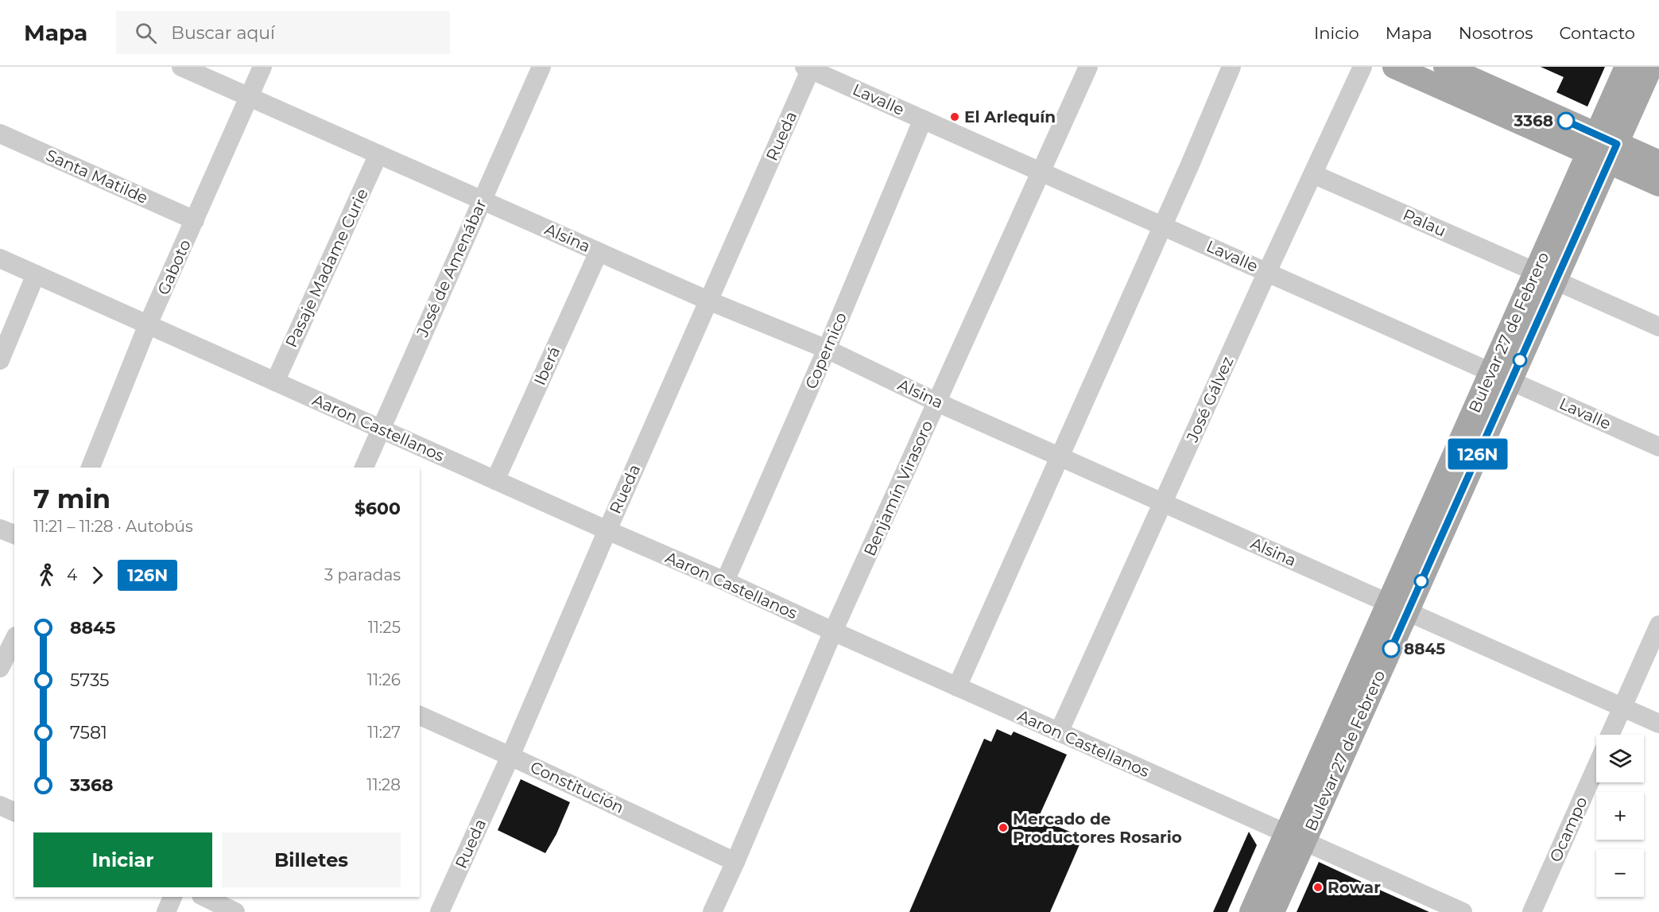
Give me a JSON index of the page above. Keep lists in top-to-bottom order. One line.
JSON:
{"streets":{"main road":["Bulevar 27 de Febrero"],"street":["Lavalle","Rueda","Santa Matilde","Palau","Alsina","Gaboto","Pasaje Madame Curie","José de Amenábar","Copernico","Iberá","José Gálvez","Aaron Castellanos","Benjamín Virasoro","Constitución","Ocampo"]},"crossings":[["Lavalle","Rueda"],["Lavalle","Bulevar 27 de Febrero"],["Lavalle","Copernico"],["Lavalle","José Gálvez"],["Lavalle","Benjamín Virasoro"],["Rueda","Alsina"],["Rueda","Aaron Castellanos"],["Rueda","Constitución"],["Santa Matilde","Gaboto"],["Palau","Bulevar 27 de Febrero"],["Palau","José Gálvez"],["Alsina","Gaboto"],["Alsina","Pasaje Madame Curie"],["Alsina","José de Amenábar"],["Alsina","Bulevar 27 de Febrero"],["Alsina","Copernico"],["Alsina","Iberá"],["Alsina","José Gálvez"],["Alsina","Benjamín Virasoro"],["Gaboto","Aaron Castellanos"],["Pasaje Madame Curie","Aaron Castellanos"],["José de Amenábar","Aaron Castellanos"],["Bulevar 27 de Febrero","Aaron Castellanos"],["Copernico","Aaron Castellanos"],["Iberá","Aaron Castellanos"],["José Gálvez","Aaron Castellanos"],["Aaron Castellanos","Benjamín Virasoro"],["Benjamín Virasoro","Constitución"]],"places":["El Arlequín","3368","8845","Mercado de Productores Rosario","Rowar"],"lines":["bus line 126N"],"page":{"header":"Mapa","search":"Buscar aquí","nav":["Inicio","Mapa","Nosotros","Contacto"],"on_map":"126N","heading":["7 min","11:21 – 11:28 · Autobús","$600"],"legs":["4","126N","3 paradas"],"list":[{"name":"8845","value":"11:25"},{"name":"5735","value":"11:26"},{"name":"7581","value":"11:27"},{"name":"3368","value":"11:28"}],"map_buttons":["+","−"],"buttons":["Iniciar","Billetes"]}}
